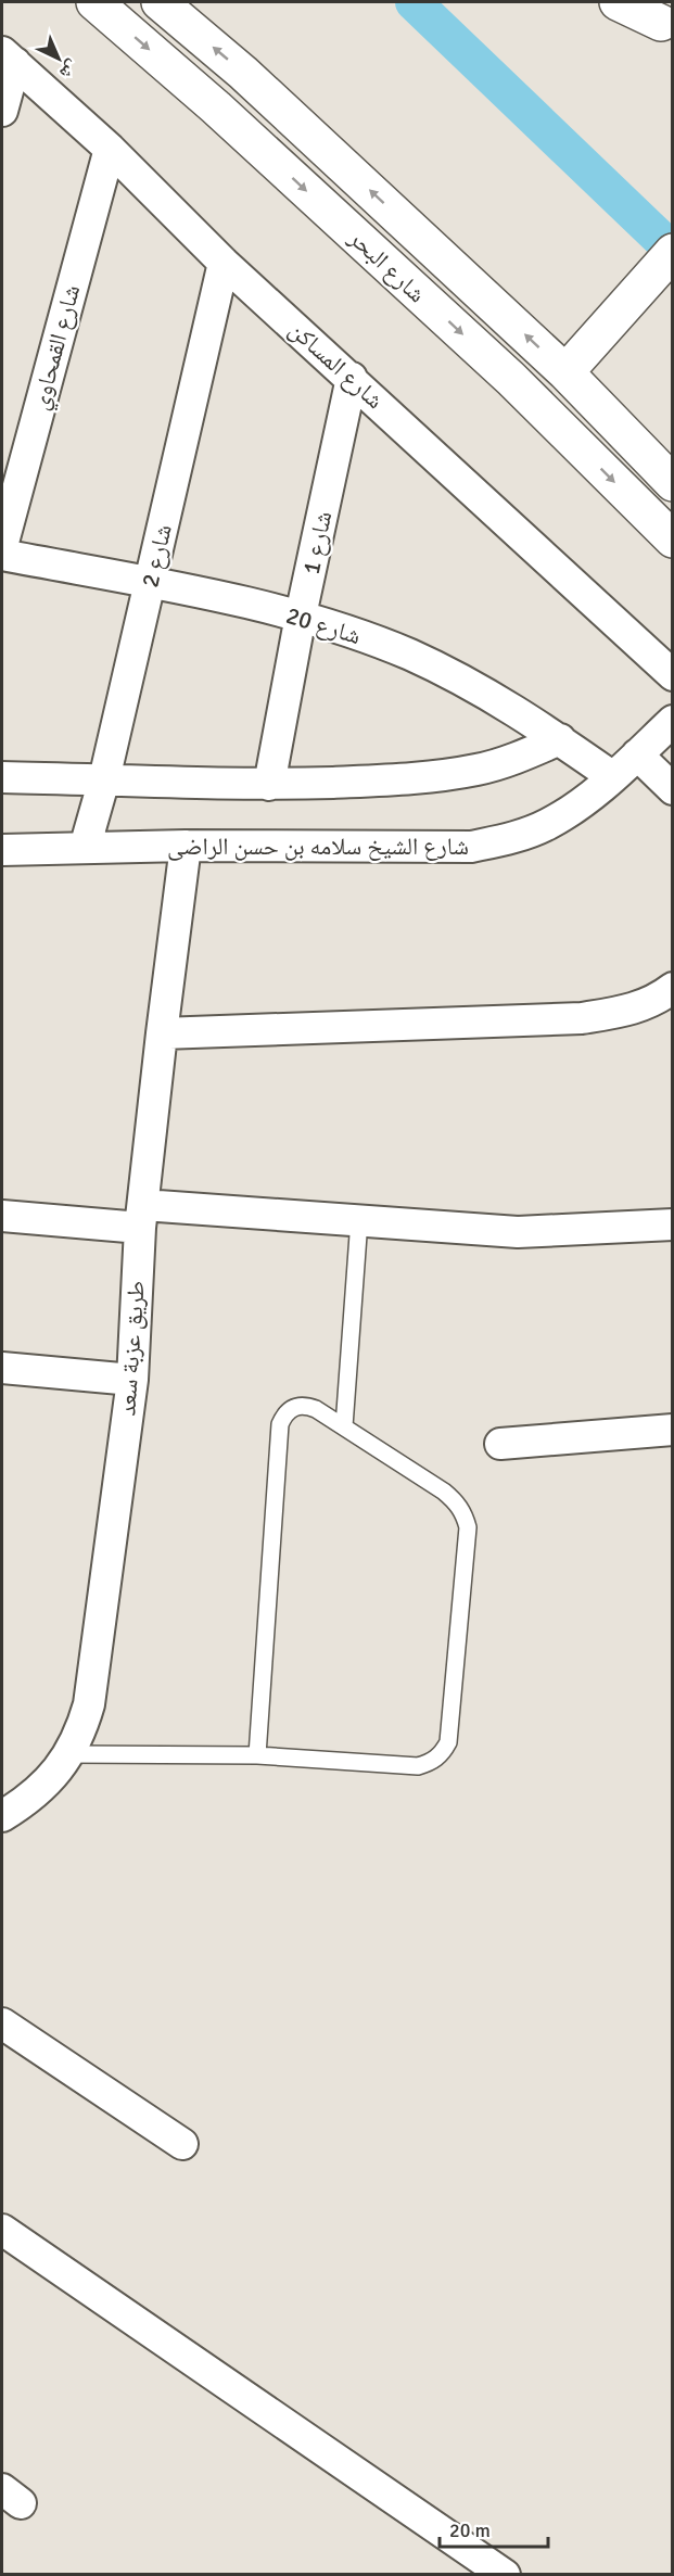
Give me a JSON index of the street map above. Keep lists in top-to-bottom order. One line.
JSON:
{"streets":{"street":["شارع البحر","شارع القمحاوي","شارع المساكن","شارع 1","شارع 2","شارع 20","شارع الشيخ سلامه بن حسن الراضى","طريق عزبة سعد"]},"crossings":[["شارع القمحاوي","شارع المساكن"],["شارع المساكن","شارع 1"],["شارع المساكن","شارع 2"],["شارع 1","شارع 20"],["شارع 2","شارع 20"],["شارع 2","شارع الشيخ سلامه بن حسن الراضى"],["شارع 20","شارع الشيخ سلامه بن حسن الراضى"],["شارع الشيخ سلامه بن حسن الراضى","طريق عزبة سعد"]],"scale_bar":"20 m","north":"bottom right"}
